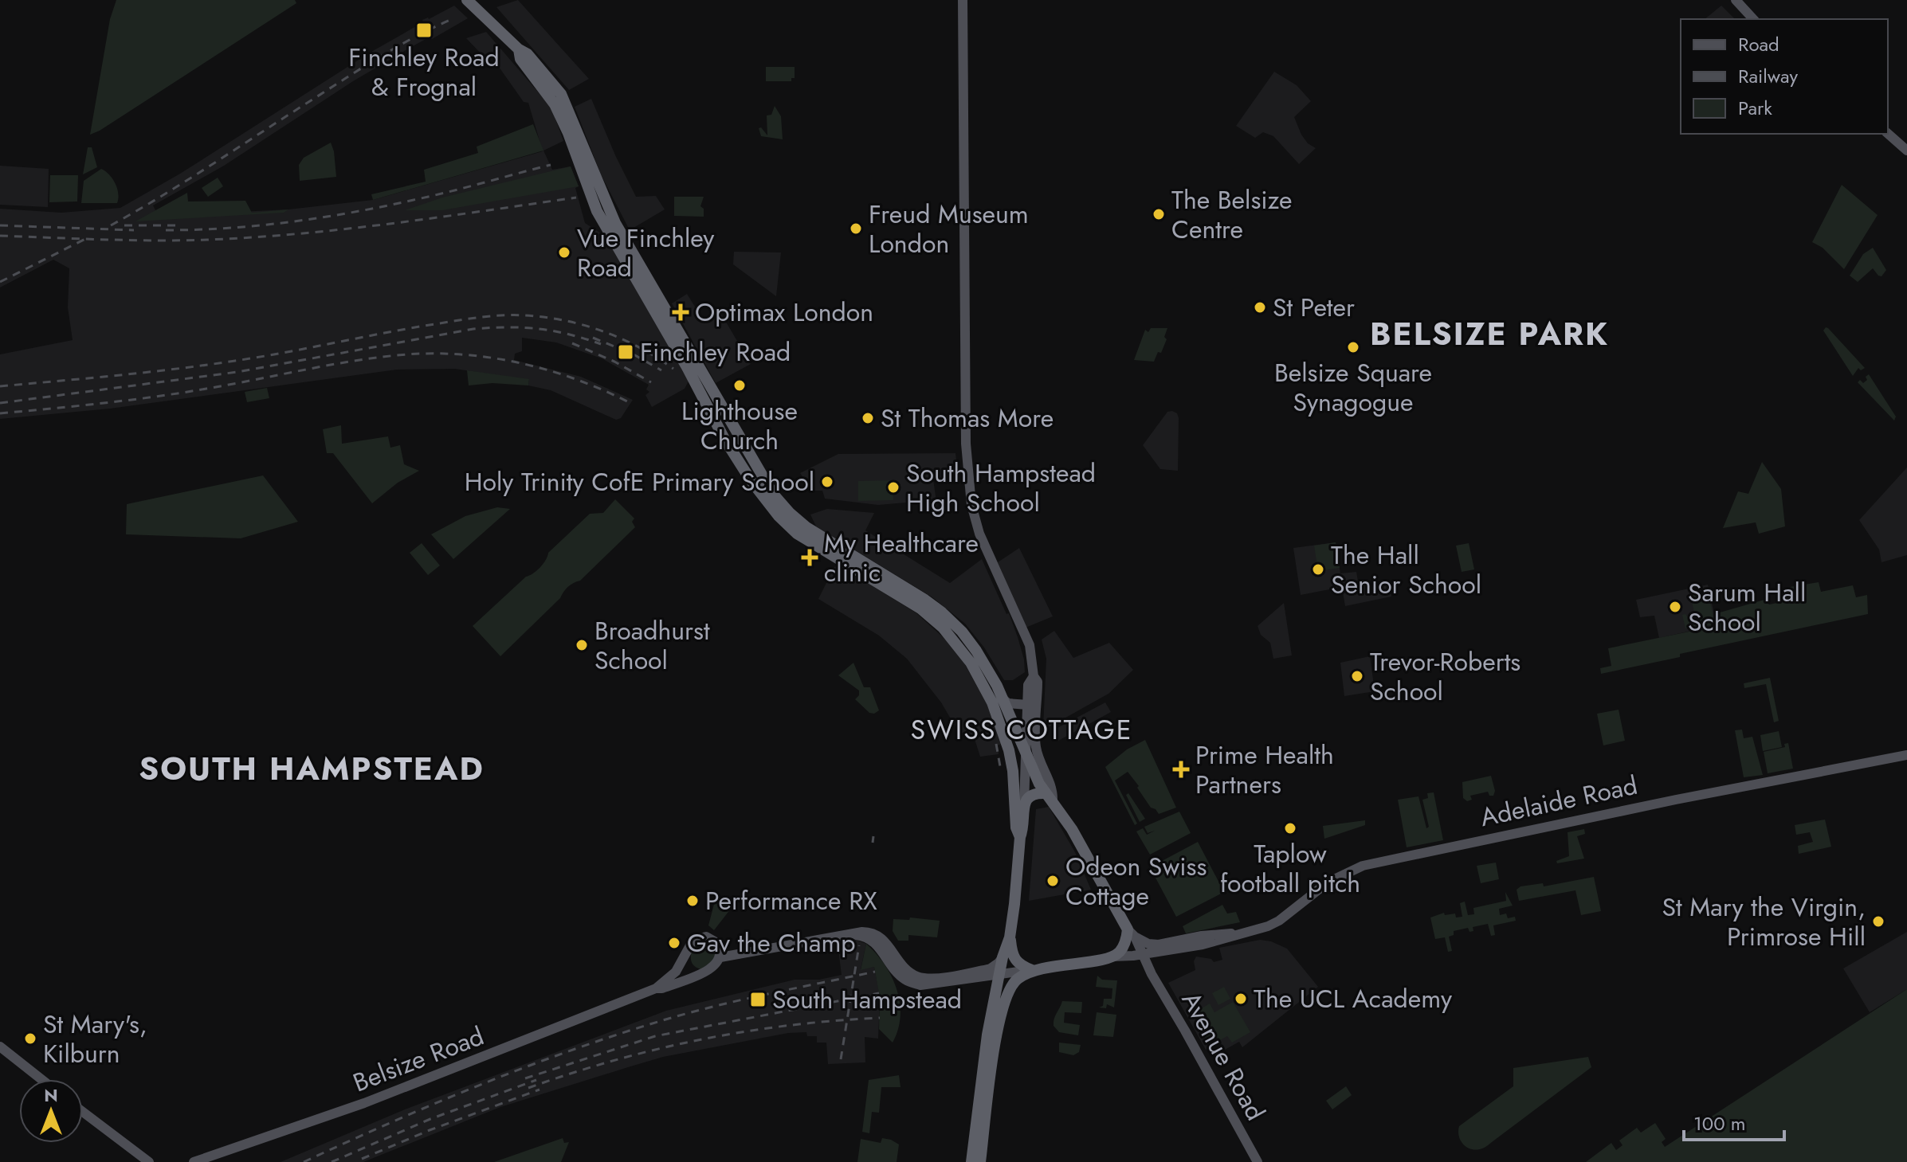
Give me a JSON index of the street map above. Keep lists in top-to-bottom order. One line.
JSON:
{"streets":{"highway":["Adelaide Road","Avenue Road"],"main road":["Belsize Road"]},"crossings":[["Adelaide Road","Avenue Road"]],"districts":["BELSIZE PARK","SWISS COTTAGE","SOUTH HAMPSTEAD"],"places":{"transit":["Finchley Road & Frognal","Finchley Road","South Hampstead"],"other":["The Belsize Centre","Freud Museum London","Vue Finchley Road","St Peter","Belsize Square Synagogue","Lighthouse Church","St Thomas More","Holy Trinity CofE Primary School","South Hampstead High School","The Hall Senior School","Sarum Hall School","Broadhurst School","Trevor-Roberts School","Taplow football pitch","Odeon Swiss Cottage","Performance RX","St Mary the Virgin, Primrose Hill","Gav the Champ","The UCL Academy","St Mary's, Kilburn"],"health":["Optimax London","My Healthcare clinic","Prime Health Partners"]},"legend":["Road","Railway","Park"],"scale_bar":"100 m","north":"top"}
